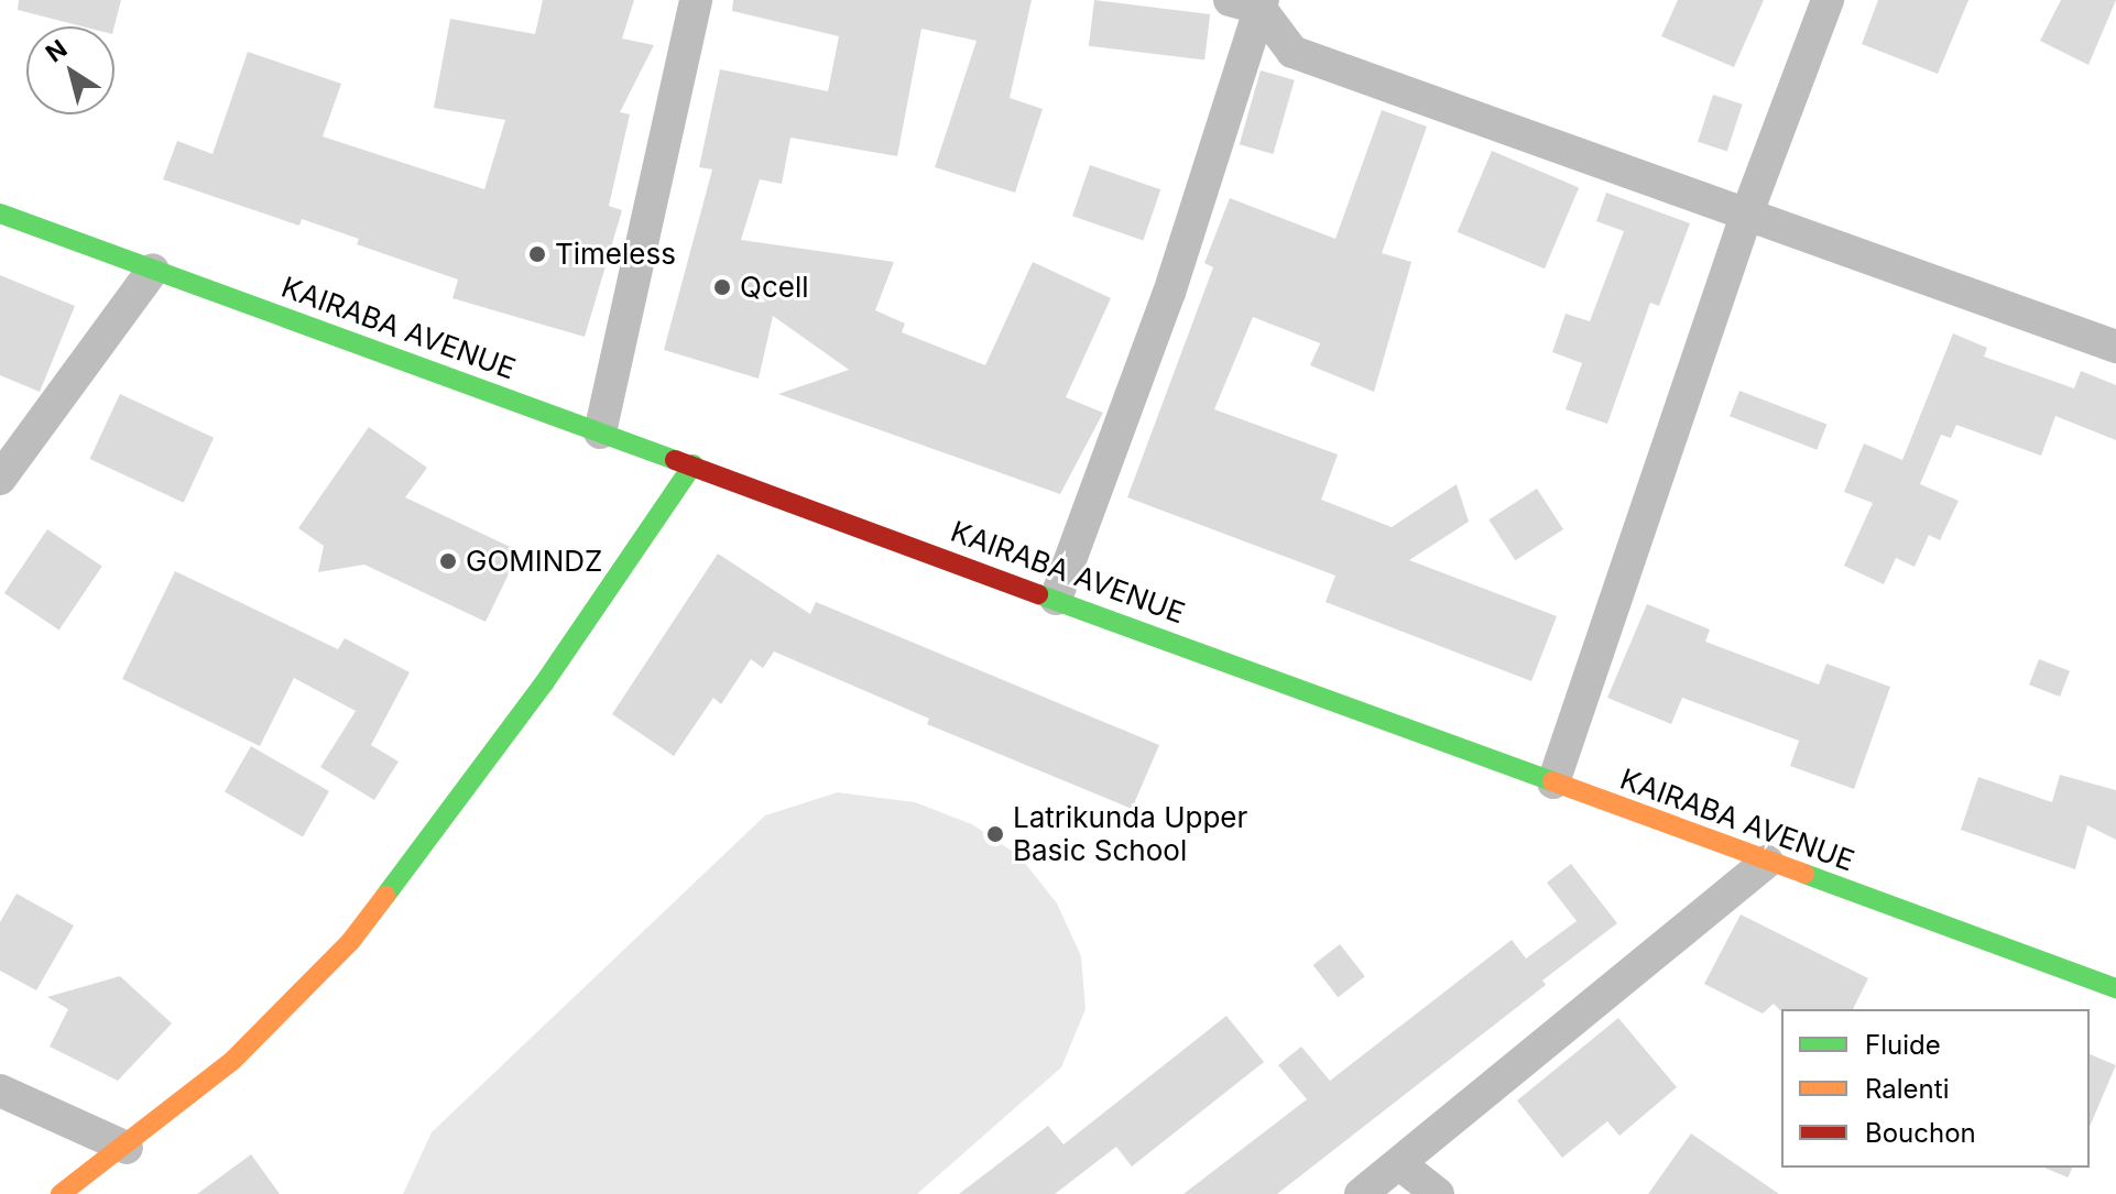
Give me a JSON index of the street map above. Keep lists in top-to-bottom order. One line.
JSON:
{"streets":{"street":["KAIRABA AVENUE"]},"places":["Timeless","Qcell","GOMINDZ","Latrikunda Upper Basic School"],"legend":["Fluide","Ralenti","Bouchon"],"north":"top left"}
